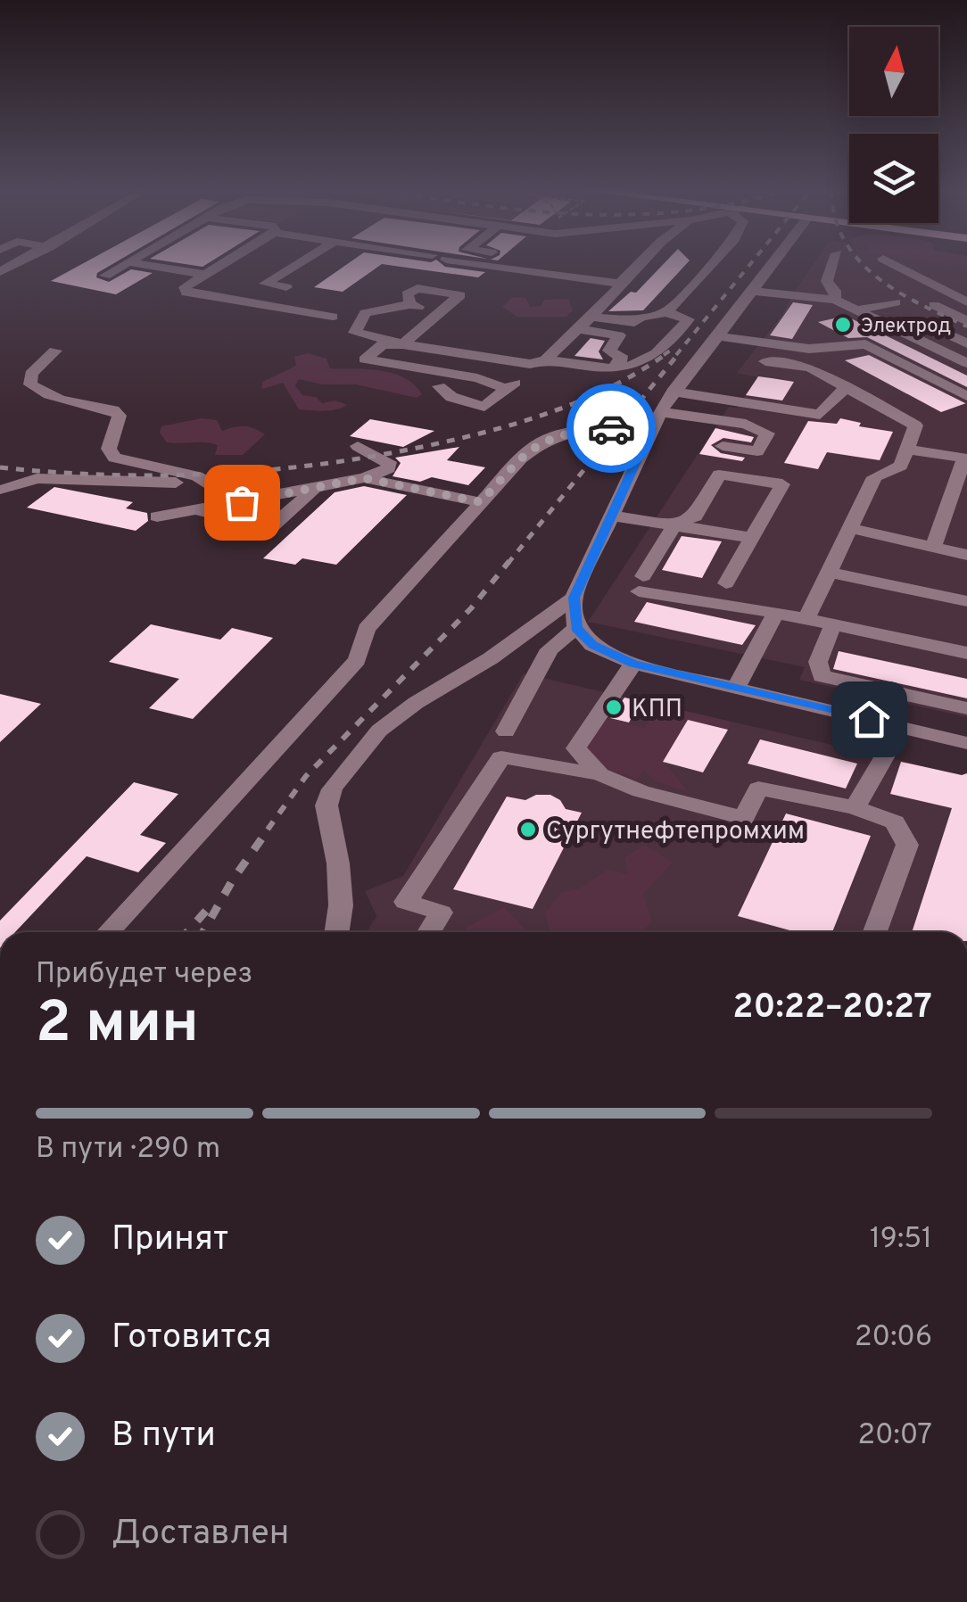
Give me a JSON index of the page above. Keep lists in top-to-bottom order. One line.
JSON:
{"places":["Электрод","КПП","Сургутнефтепромхим"],"north":"top","page":{"heading":["2 мин","Прибудет через","20:22–20:27"],"bar":"В пути · 290 m","list":[["Принят","19:51"],["Готовится","20:06"],["В пути","20:07"],"Доставлен"]}}
